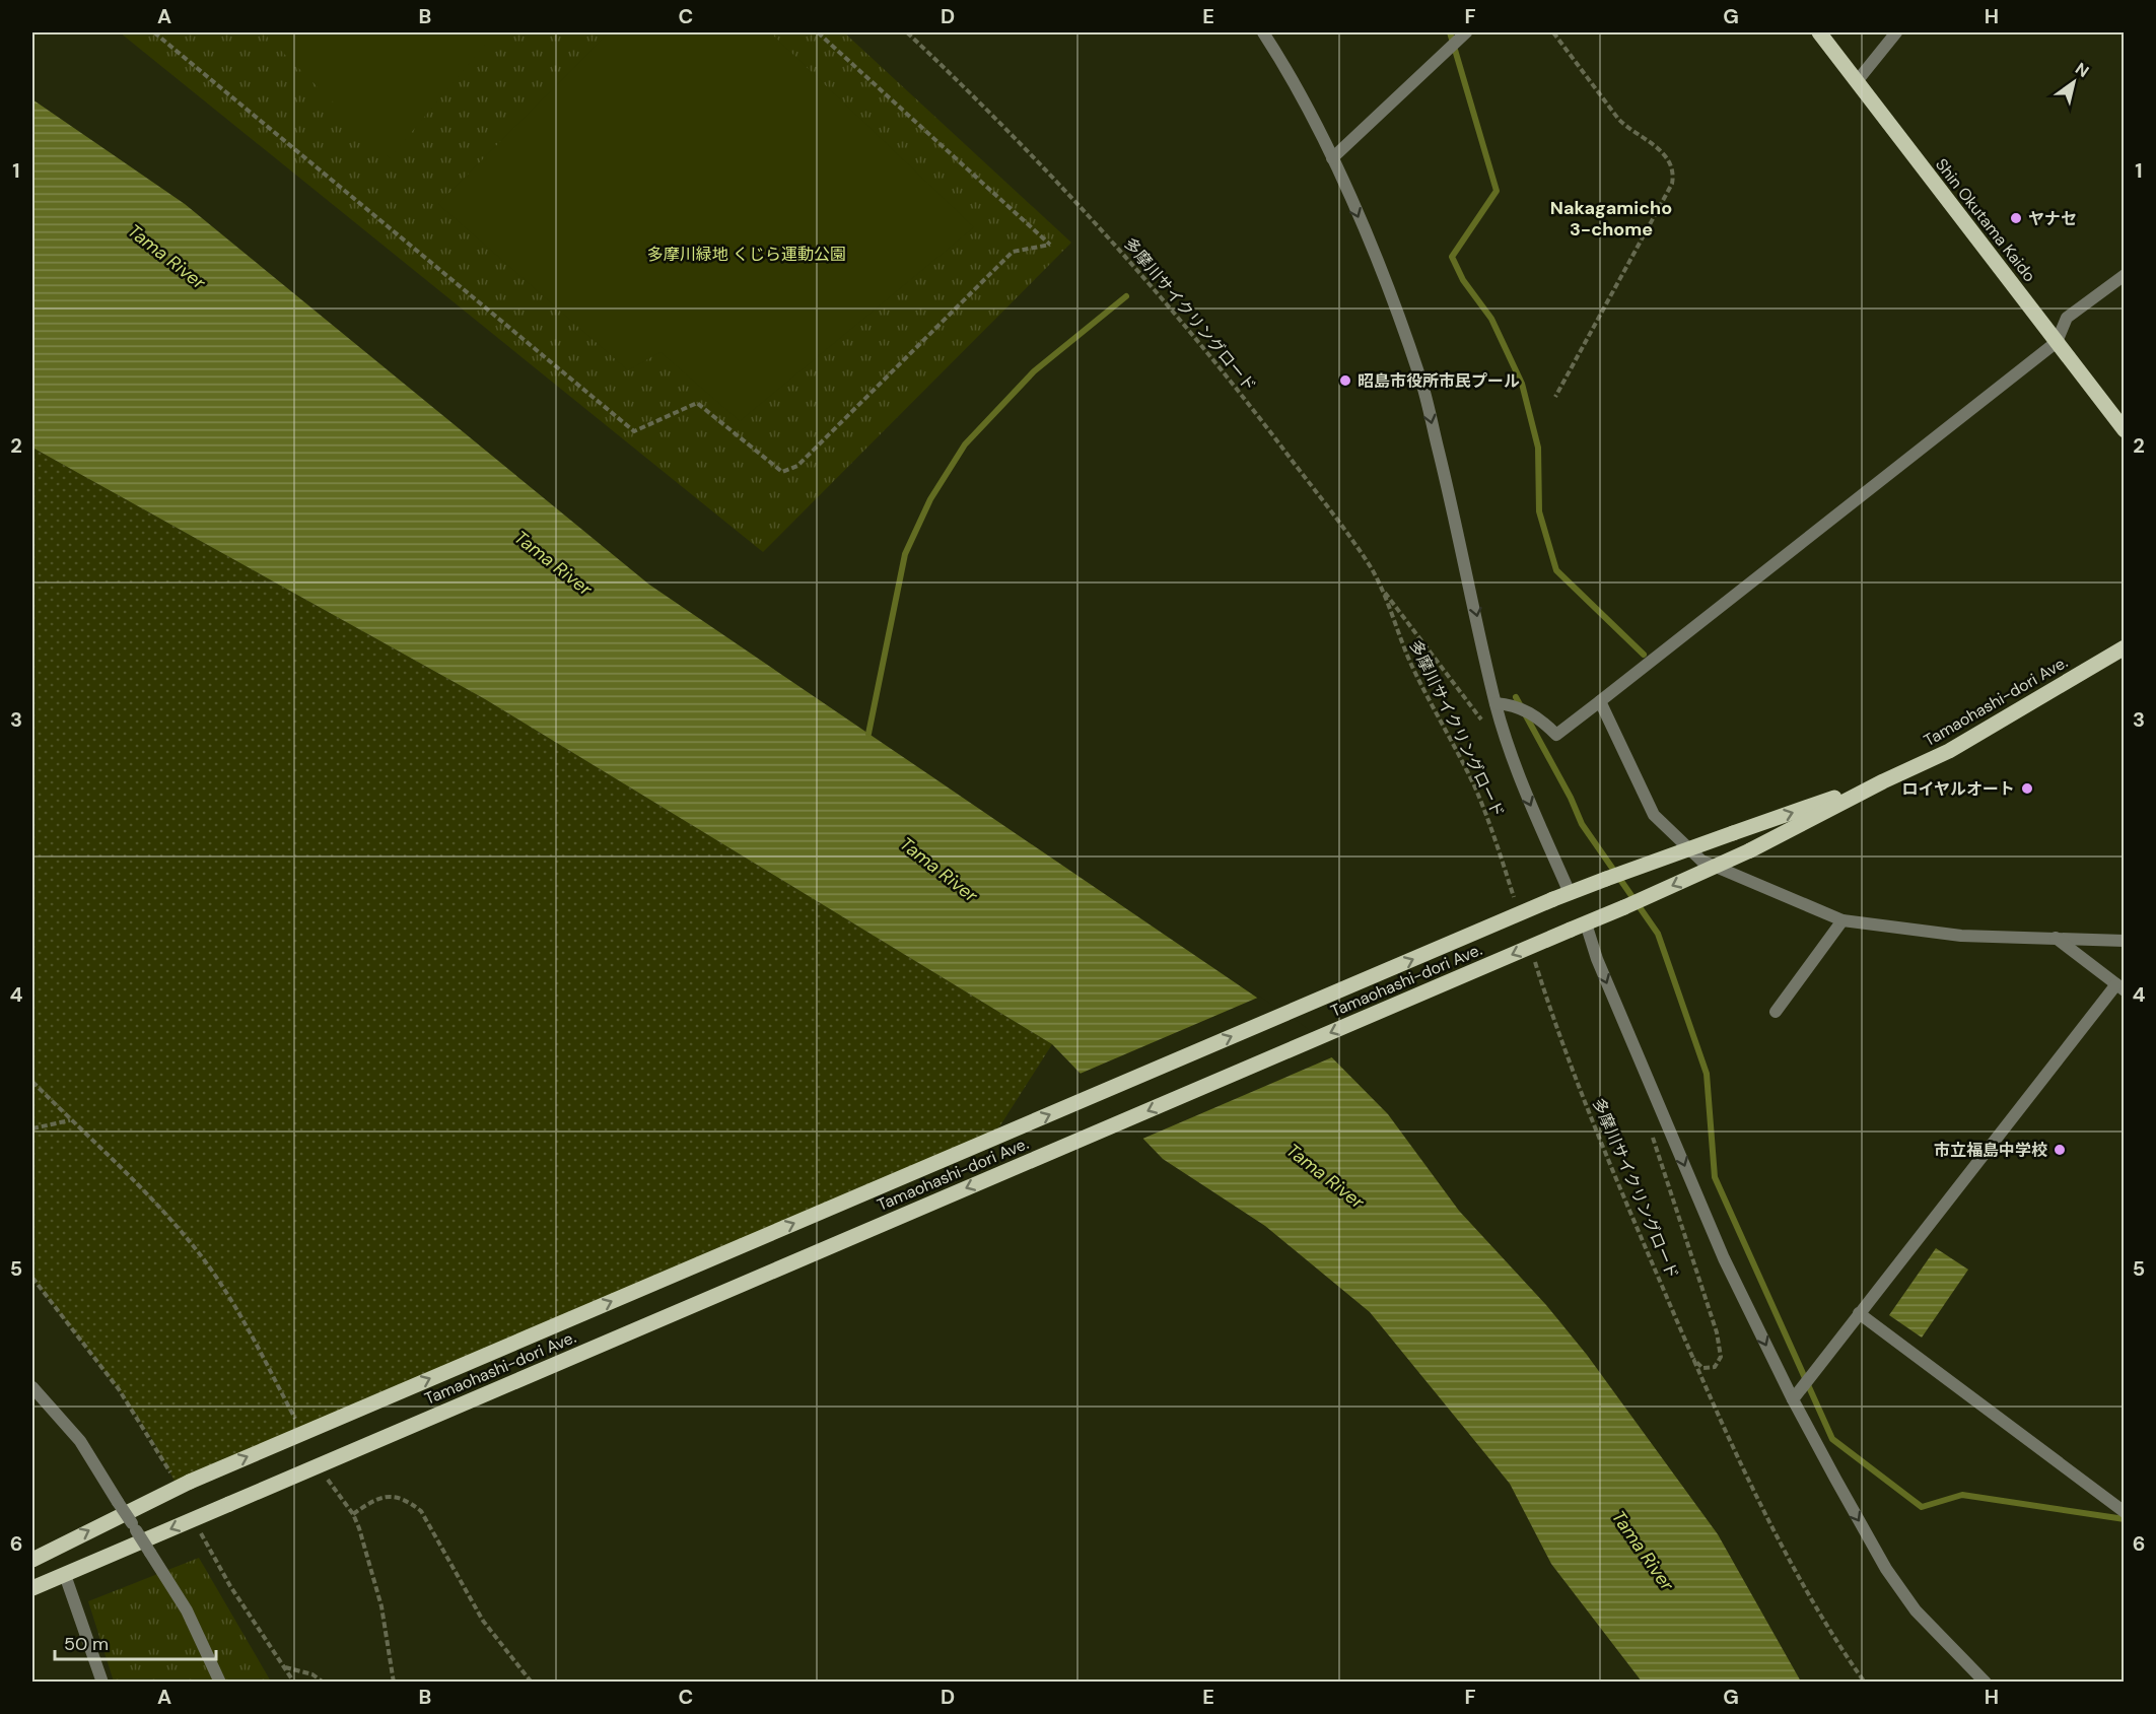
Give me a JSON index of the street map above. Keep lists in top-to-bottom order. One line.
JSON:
{"streets":{"main road":["Shin Okutama Kaido","Tamaohashi-dori Ave."],"path":["多摩川サイクリングロード"]},"districts":["Nakagamicho 3-chome"],"water":["Tama River"],"parks":["多摩川緑地 くじら運動公園"],"places":["ヤナセ","昭島市役所市民プール","ロイヤルオート","市立福島中学校"],"scale_bar":"50 m","north":"top right","grid":{"columns":["A","B","C","D","E","F","G","H"],"rows":["1","2","3","4","5","6"]}}
